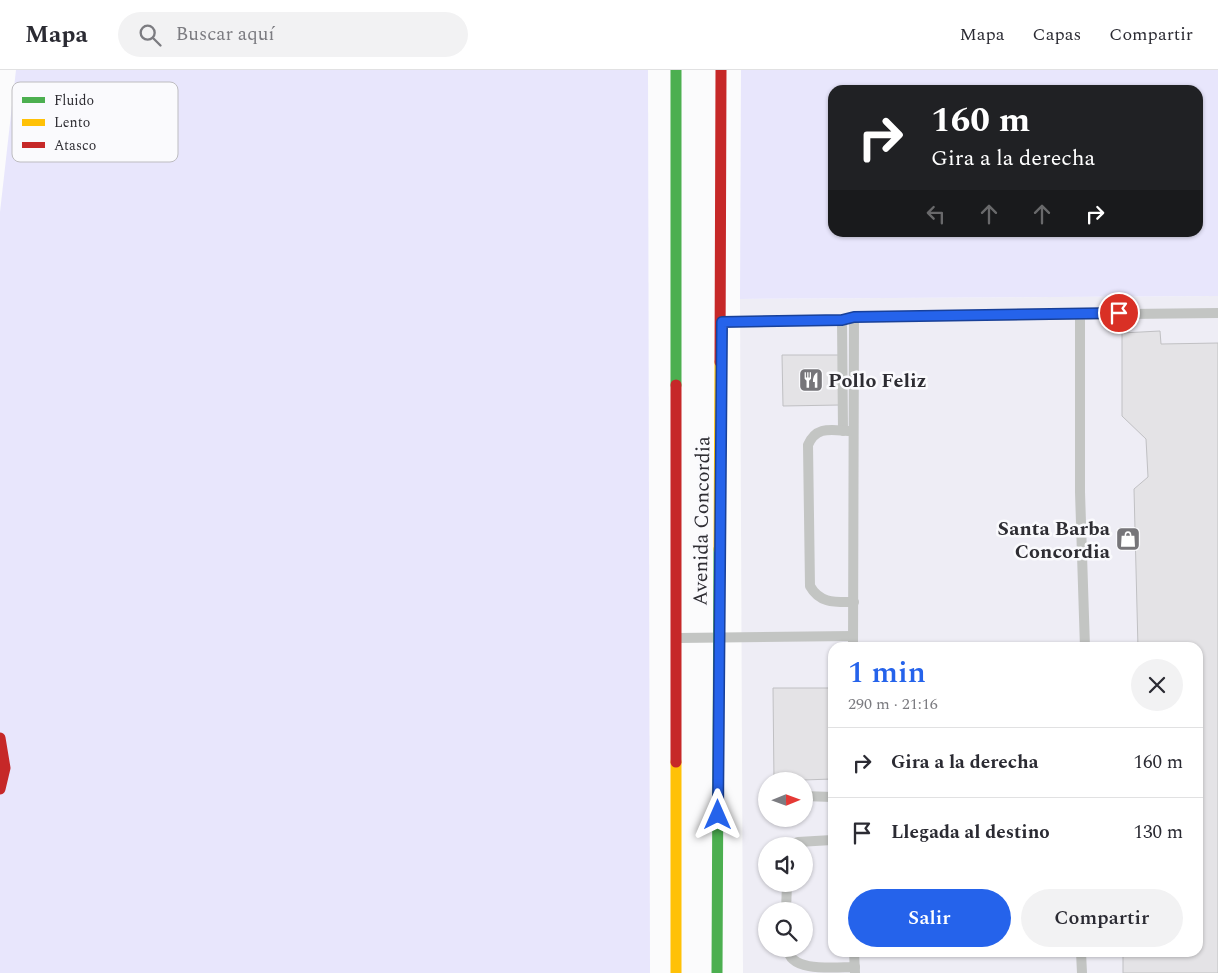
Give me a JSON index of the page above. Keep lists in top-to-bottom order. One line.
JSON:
{"streets":{"main road":["Avenida Concordia"]},"places":{"restaurant":["Pollo Feliz"],"shop":["Santa Barba Concordia"]},"legend":["Fluido","Lento","Atasco"],"north":"right","page":{"header":"Mapa","search":"Buscar aquí","nav":["Mapa","Capas","Compartir"],"turn":["160 m","Gira a la derecha"],"heading":["1 min","290 m · 21:16"],"list":[{"name":"Gira a la derecha","value":"160 m"},{"name":"Llegada al destino","value":"130 m"}],"buttons":["Salir","Compartir"]}}
